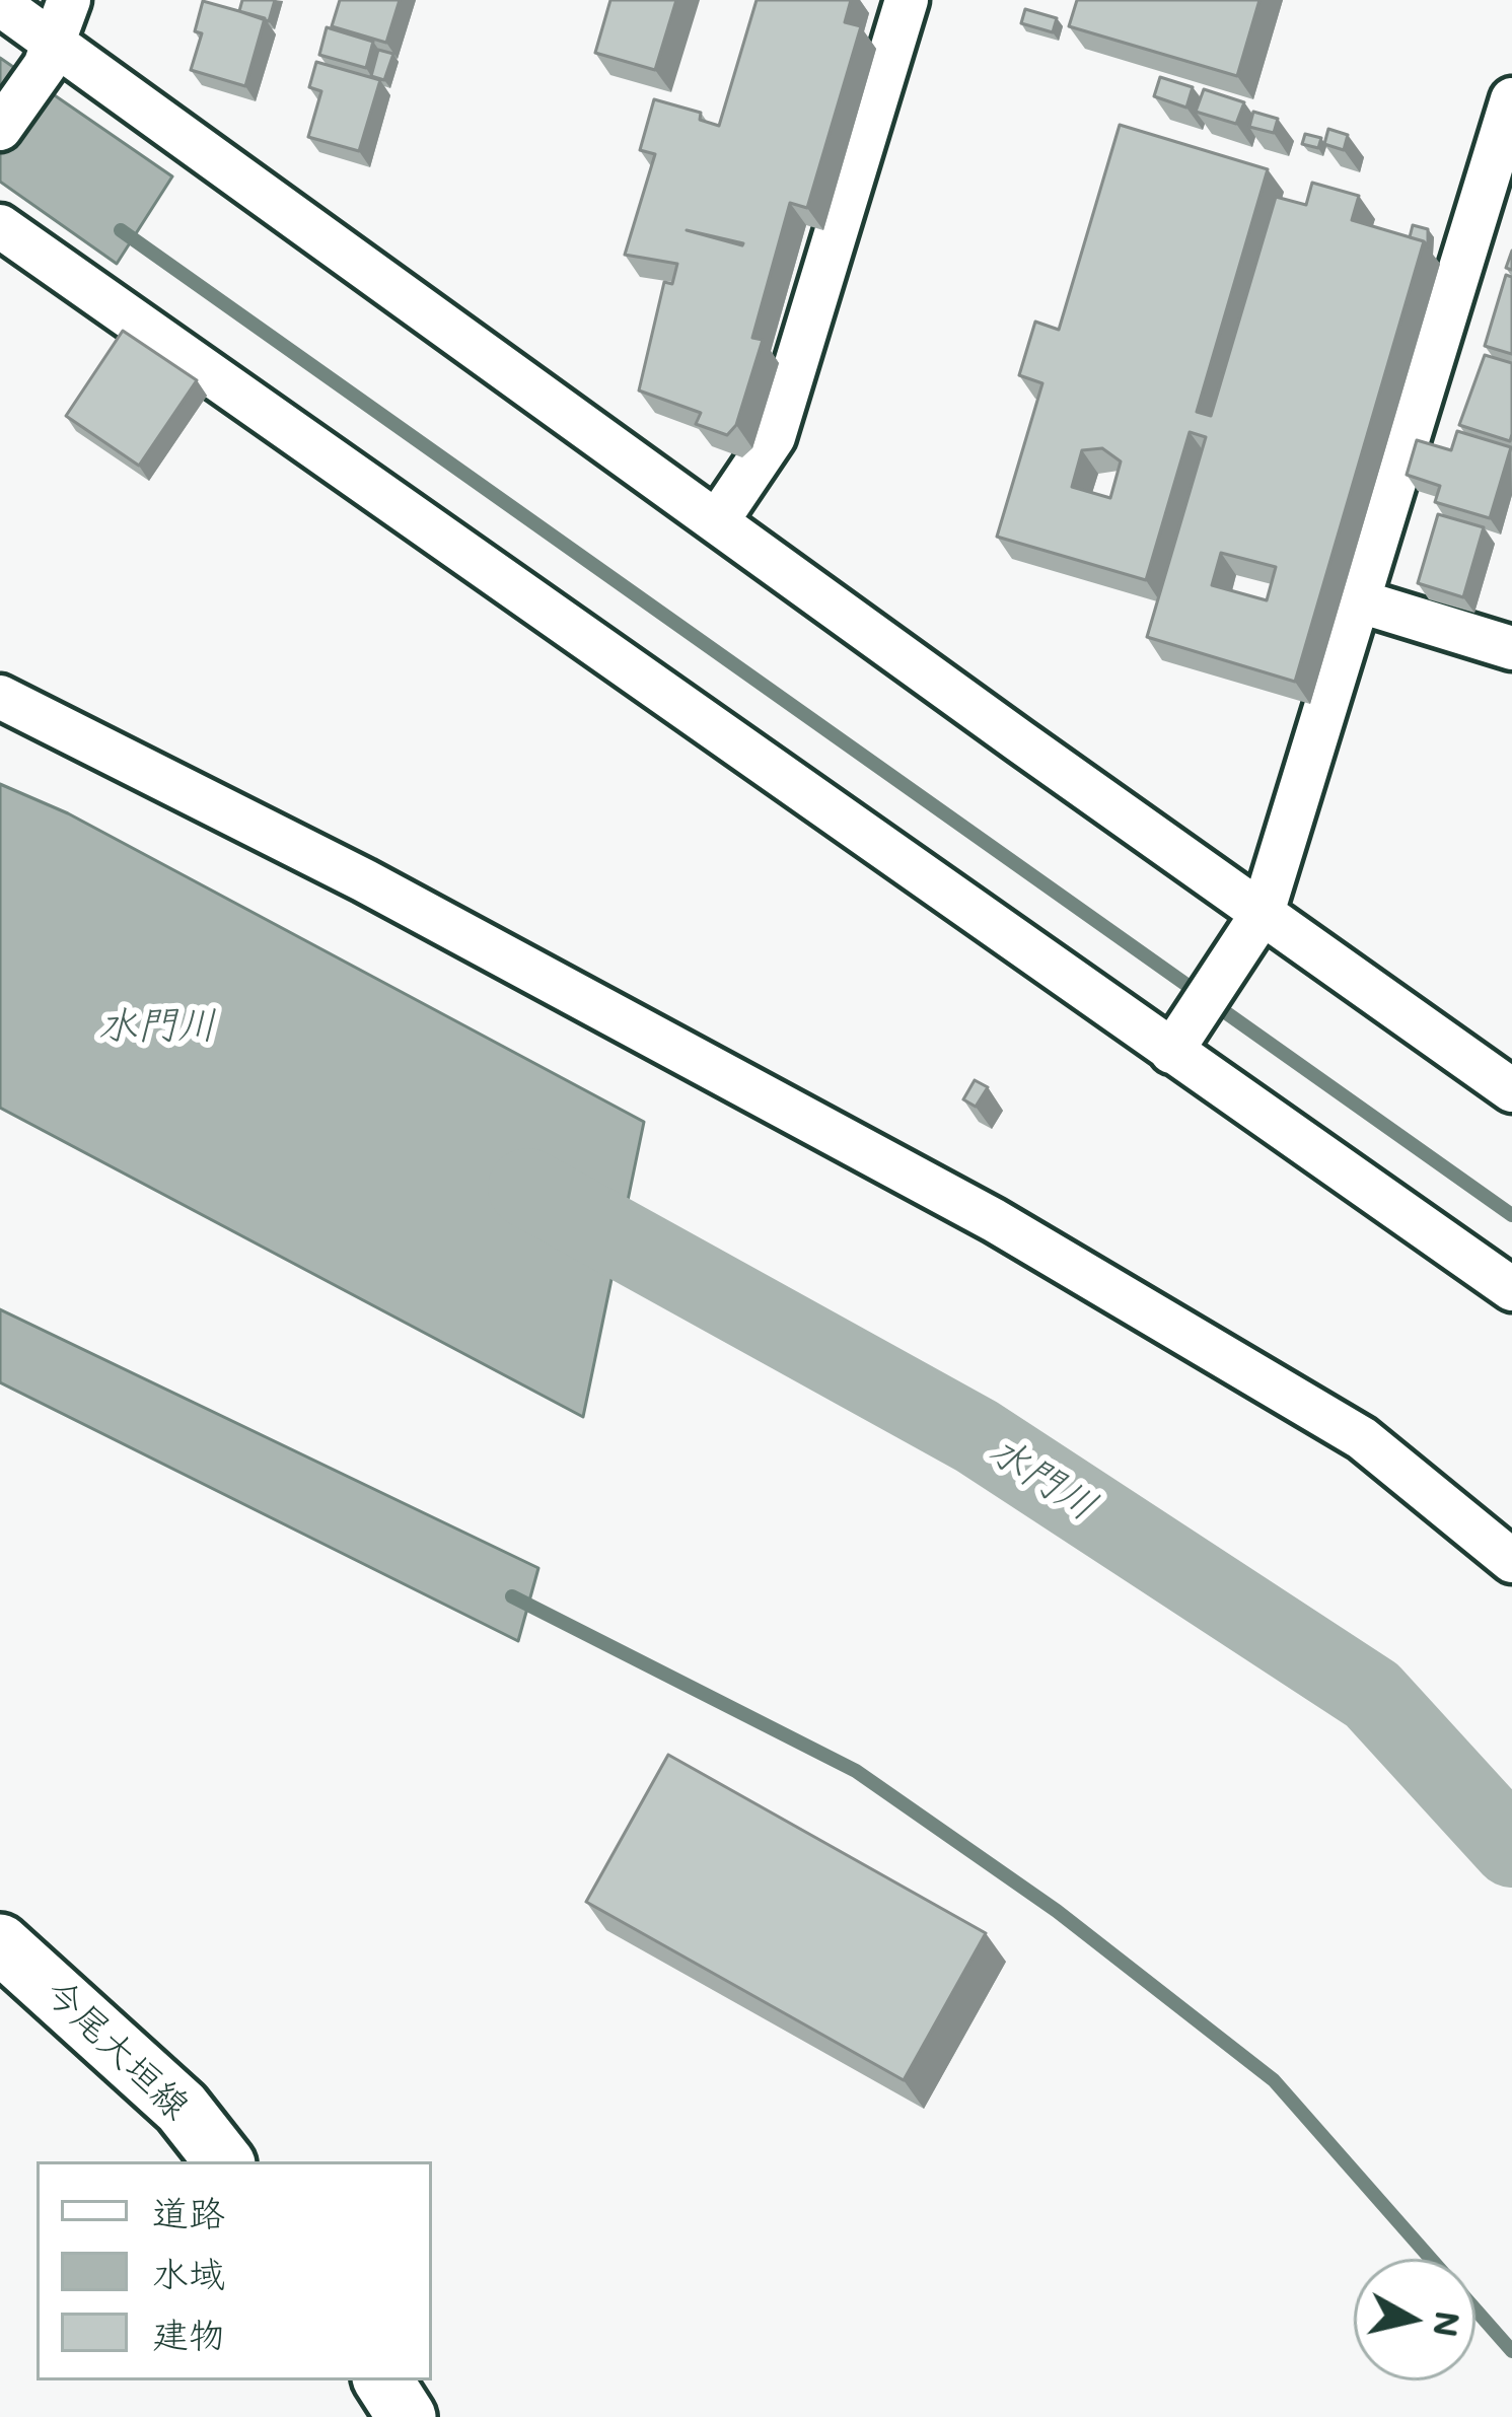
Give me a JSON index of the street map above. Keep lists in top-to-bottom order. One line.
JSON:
{"streets":{"main road":["今尾大垣線"]},"water":["水門川"],"legend":["道路","水域","建物"],"north":"right"}
